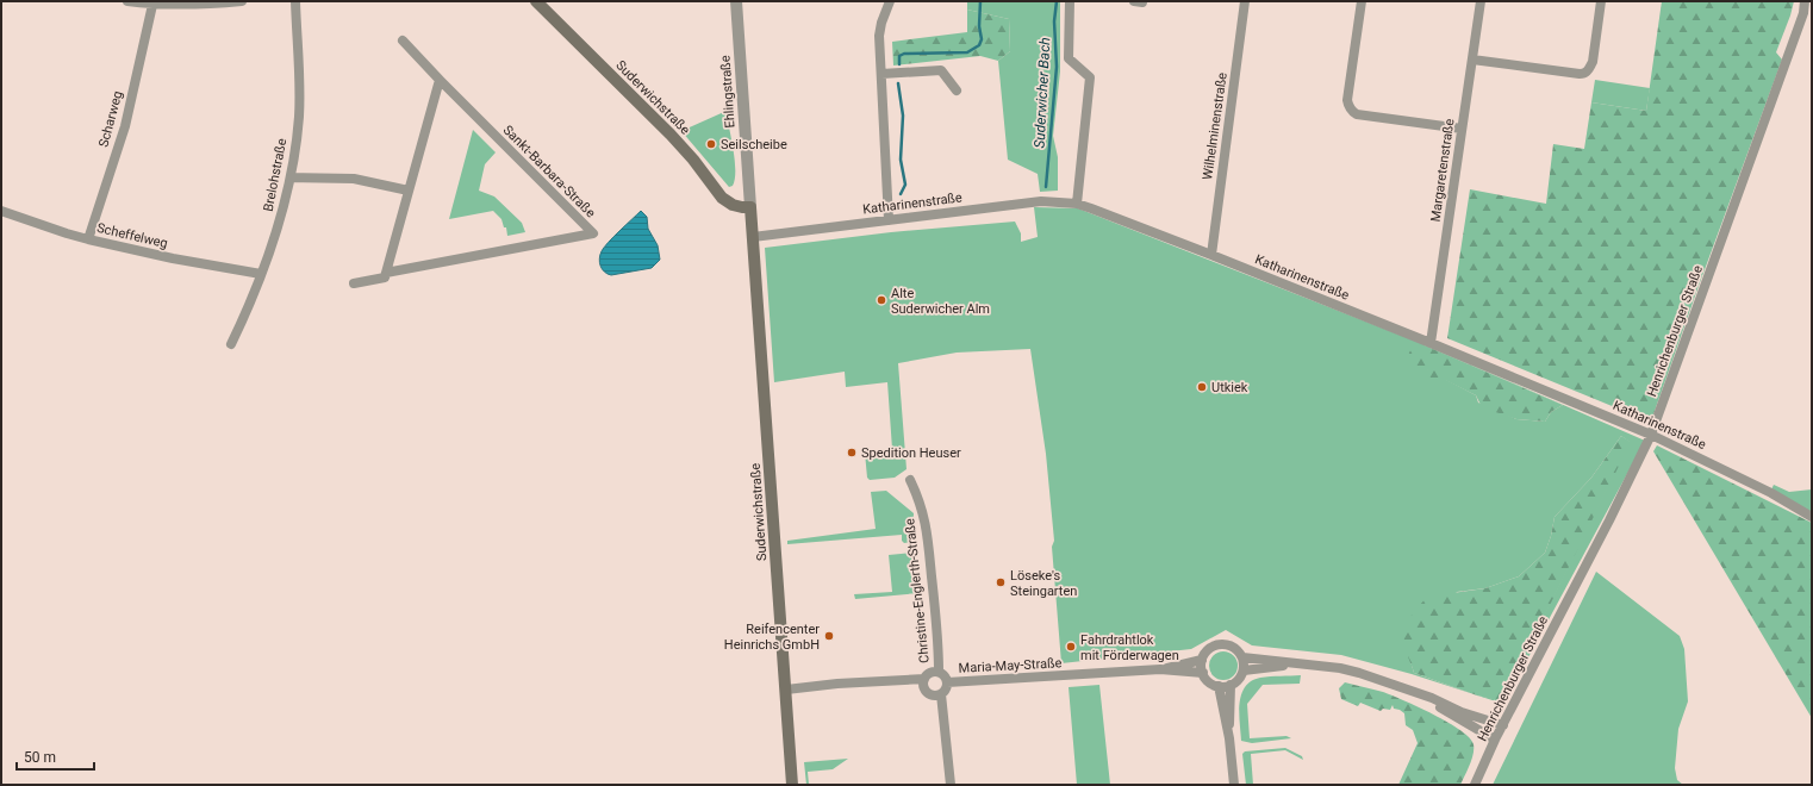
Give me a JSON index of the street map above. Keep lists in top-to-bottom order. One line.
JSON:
{"streets":{"main road":["Ehlingstraße","Suderwichstraße"],"street":["Scharweg","Wilhelminenstraße","Margaretenstraße","Sankt-Barbara-Straße","Brelohstraße","Katharinenstraße","Scheffelweg","Henrichenburger Straße","Christine-Englerth-Straße","Maria-May-Straße"]},"crossings":[["Ehlingstraße","Suderwichstraße"],["Ehlingstraße","Katharinenstraße"],["Suderwichstraße","Katharinenstraße"],["Suderwichstraße","Christine-Englerth-Straße"],["Scharweg","Scheffelweg"],["Wilhelminenstraße","Katharinenstraße"],["Margaretenstraße","Katharinenstraße"],["Brelohstraße","Scheffelweg"],["Katharinenstraße","Henrichenburger Straße"],["Henrichenburger Straße","Maria-May-Straße"],["Christine-Englerth-Straße","Maria-May-Straße"]],"water":["Suderwicher Bach"],"places":["Seilscheibe","Alte Suderwicher Alm","Utkiek","Spedition Heuser","Löseke's Steingarten","Reifencenter Heinrichs GmbH","Fahrdrahtlok mit Förderwagen"],"scale_bar":"50 m"}
